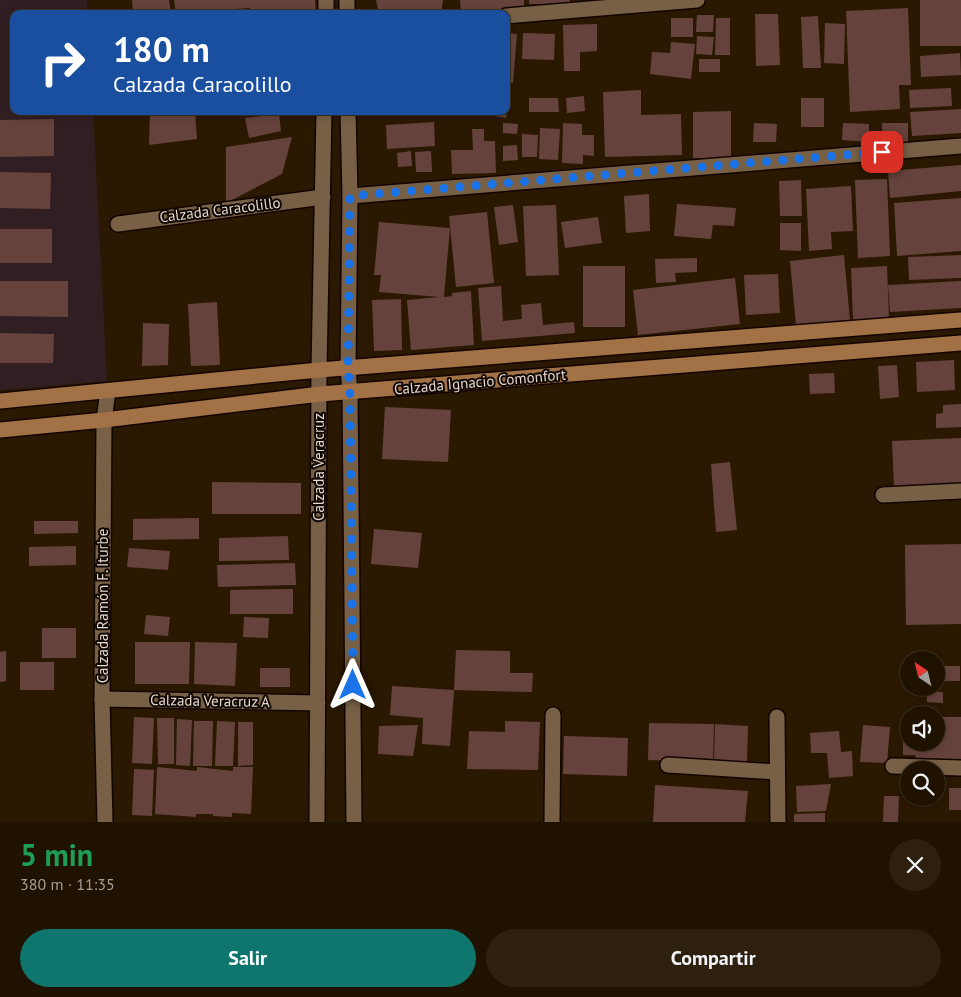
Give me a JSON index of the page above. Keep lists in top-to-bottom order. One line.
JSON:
{"streets":{"main road":["Calzada Ignacio Comonfort"],"street":["Calzada Caracolillo","Calzada Veracruz","Calzada Ramón F. Iturbe","Calzada Veracruz A"]},"crossings":[["Calzada Caracolillo","Calzada Veracruz"],["Calzada Ignacio Comonfort","Calzada Veracruz"],["Calzada Ignacio Comonfort","Calzada Ramón F. Iturbe"],["Calzada Veracruz","Calzada Veracruz A"],["Calzada Ramón F. Iturbe","Calzada Veracruz A"]],"north":"top left","page":{"turn":["180 m","Calzada Caracolillo"],"heading":["5 min","380 m · 11:35"],"buttons":["Salir","Compartir"]}}
